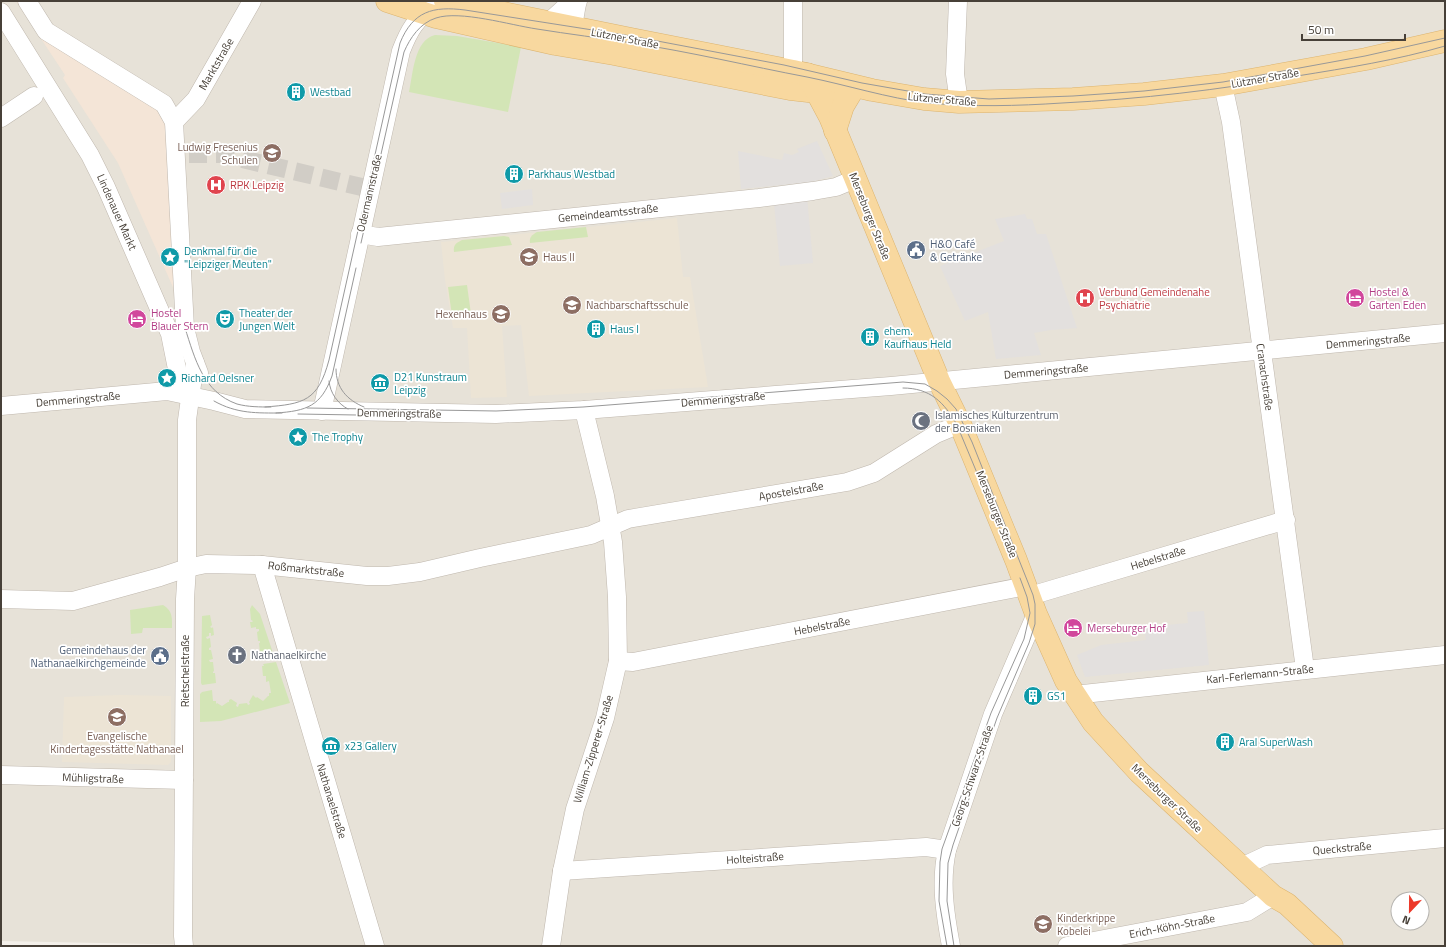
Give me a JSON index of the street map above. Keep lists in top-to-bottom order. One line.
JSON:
{"streets":{"main road":["Lützner Straße","Merseburger Straße"],"street":["Marktstraße","Odermannstraße","Lindenauer Markt","Gemeindeamtsstraße","Demmeringstraße","Cranachstraße","Apostelstraße","Hebelstraße","Roßmarktstraße","Rietschelstraße","Karl-Ferlemann-Straße","William-Zipperer-Straße","Georg-Schwarz-Straße","Mühligstraße","Nathanaelstraße","Queckstraße","Holteistraße","Erich-Köhn-Straße"]},"crossings":[["Lützner Straße","Odermannstraße"],["Lützner Straße","Merseburger Straße"],["Lützner Straße","Cranachstraße"],["Marktstraße","Lindenauer Markt"],["Odermannstraße","Gemeindeamtsstraße"],["Odermannstraße","Demmeringstraße"],["Lindenauer Markt","Demmeringstraße"],["Lindenauer Markt","Rietschelstraße"],["Gemeindeamtsstraße","Merseburger Straße"],["Merseburger Straße","Demmeringstraße"],["Merseburger Straße","Apostelstraße"],["Merseburger Straße","Hebelstraße"],["Merseburger Straße","Karl-Ferlemann-Straße"],["Merseburger Straße","Georg-Schwarz-Straße"],["Merseburger Straße","Queckstraße"],["Merseburger Straße","Erich-Köhn-Straße"],["Demmeringstraße","Cranachstraße"],["Demmeringstraße","Rietschelstraße"],["Demmeringstraße","William-Zipperer-Straße"],["Cranachstraße","Hebelstraße"],["Cranachstraße","Karl-Ferlemann-Straße"],["Apostelstraße","Roßmarktstraße"],["Apostelstraße","William-Zipperer-Straße"],["Hebelstraße","William-Zipperer-Straße"],["Hebelstraße","Georg-Schwarz-Straße"],["Roßmarktstraße","Rietschelstraße"],["Roßmarktstraße","William-Zipperer-Straße"],["Roßmarktstraße","Nathanaelstraße"],["Rietschelstraße","Mühligstraße"],["William-Zipperer-Straße","Holteistraße"],["Georg-Schwarz-Straße","Holteistraße"]],"places":{"building":["Westbad","Parkhaus Westbad","Haus I","ehem. Kaufhaus Held","GS1","Aral SuperWash"],"school or university":["Ludwig Fresenius Schulen","Haus II","Nachbarschaftsschule","Hexenhaus","Evangelische Kindertagesstätte Nathanael","Kinderkrippe Kobelei"],"hospital":["RPK Leipzig","Verbund Gemeindenahe Psychiatrie"],"public building":["H&O Café & Getränke","Gemeindehaus der Nathanaelkirchgemeinde"],"place":["Denkmal für die \"Leipziger Meuten\"","Richard Oelsner","The Trophy"],"hotel":["Hostel & Garten Eden","Hostel Blauer Stern","Merseburger Hof"],"theatre":["Theater der Jungen Welt"],"museum":["D21 Kunstraum Leipzig","x23 Gallery"],"mosque":["Islamisches Kulturzentrum der Bosniaken"],"church":["Nathanaelkirche"]},"scale_bar":"50 m","north":"bottom"}
